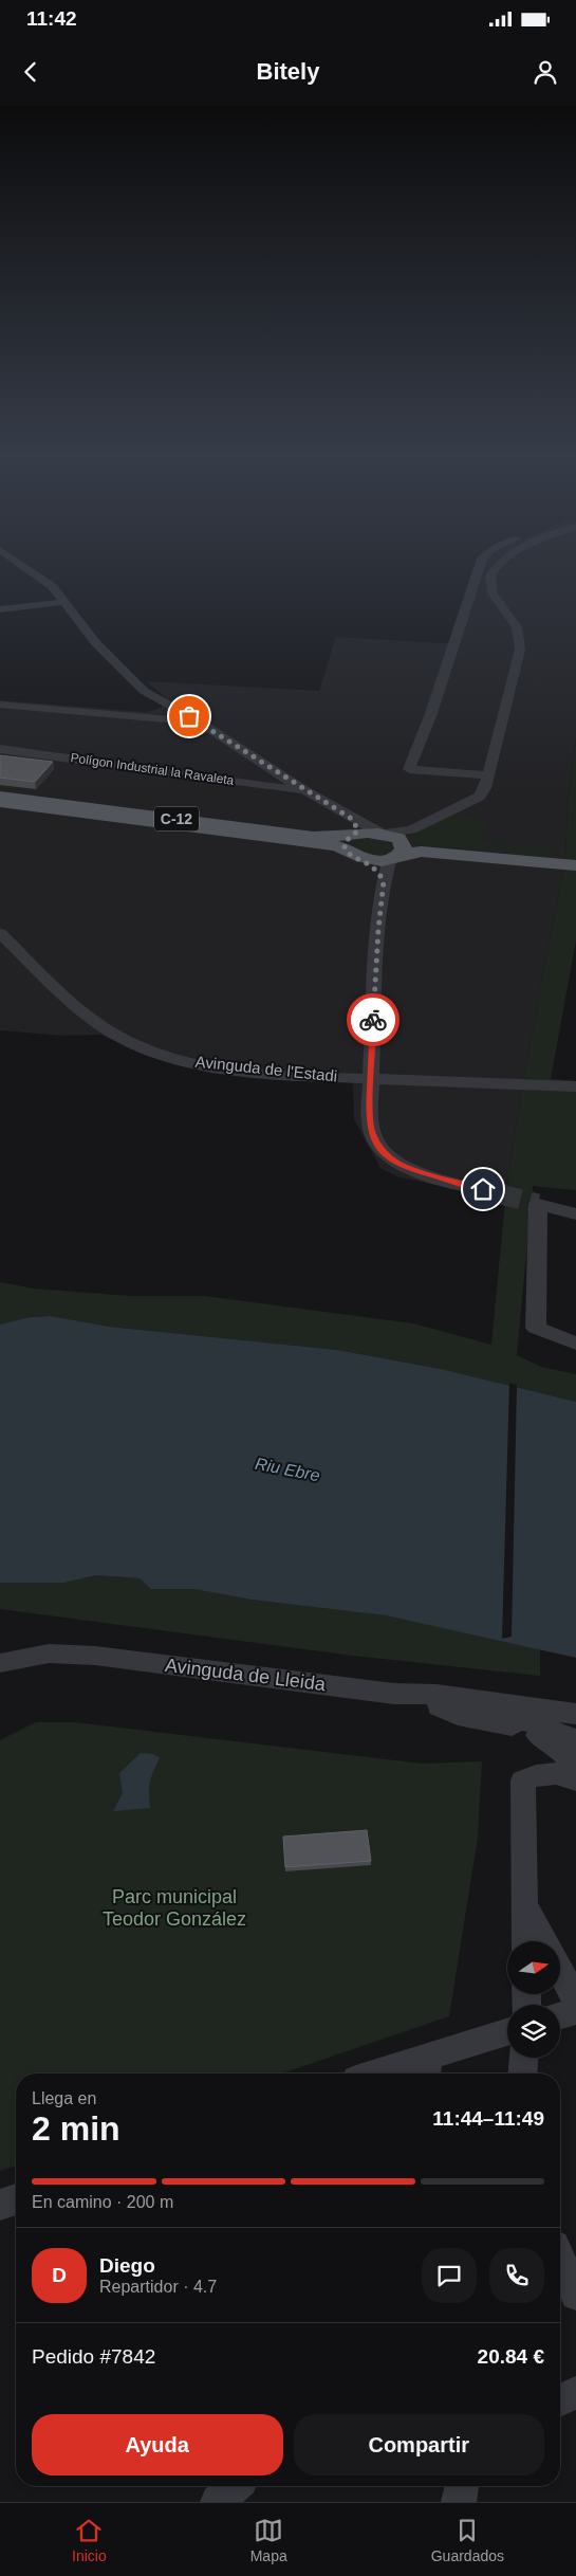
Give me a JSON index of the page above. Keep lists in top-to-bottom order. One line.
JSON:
{"streets":{"main road":["C-12"],"street":["Polígon Industrial la Ravaleta","Avinguda de l'Estadi","Avinguda de Lleida"]},"water":["Riu Ebre"],"parks":["Parc municipal Teodor González"],"north":"right","page":{"status":"11:42","header":"Bitely","heading":["2 min","Llega en","11:44–11:49"],"panel":["Diego","Repartidor · 4.7","Pedido #7842","20.84 €"],"bar":"En camino · 200 m","round":"D","buttons":["Ayuda","Compartir"],"tabs":["Inicio","Mapa","Guardados"]}}
